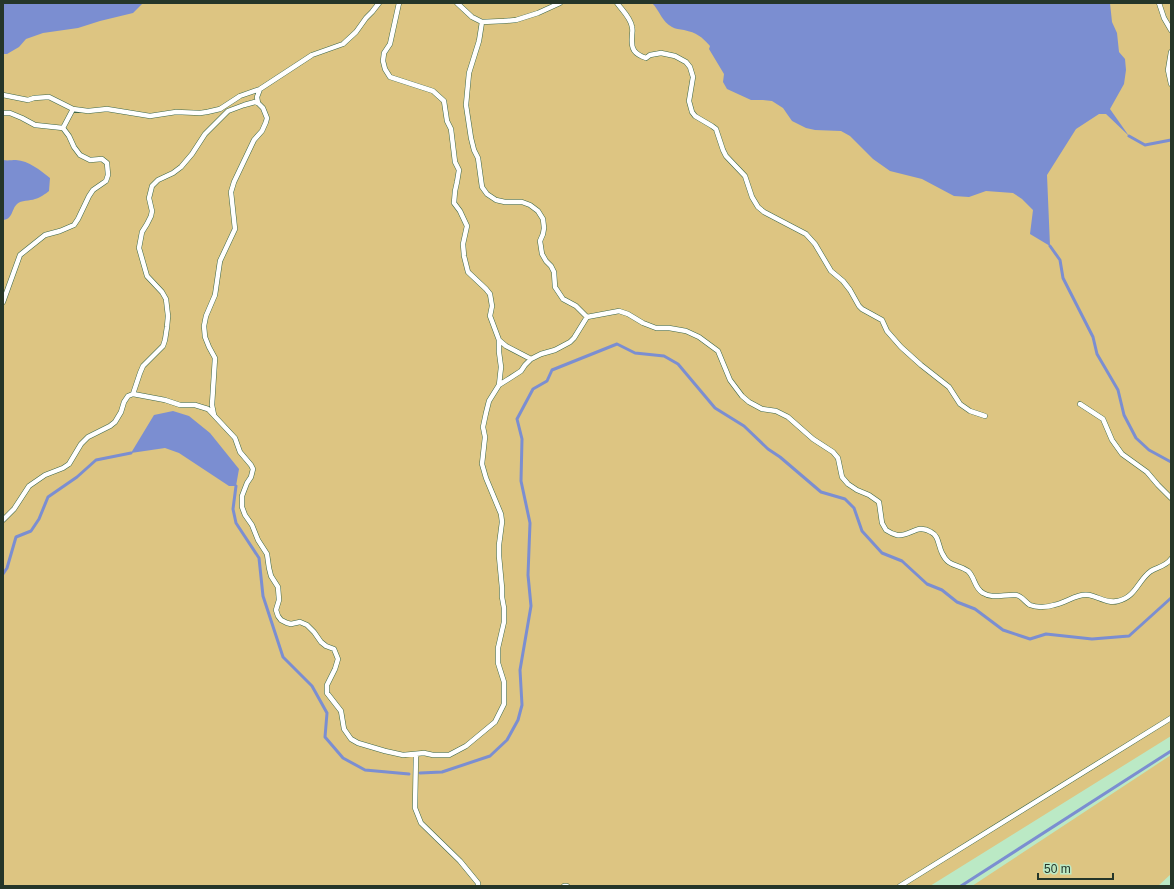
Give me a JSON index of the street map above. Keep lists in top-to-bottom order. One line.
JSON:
{"scale_bar":"50 m"}
